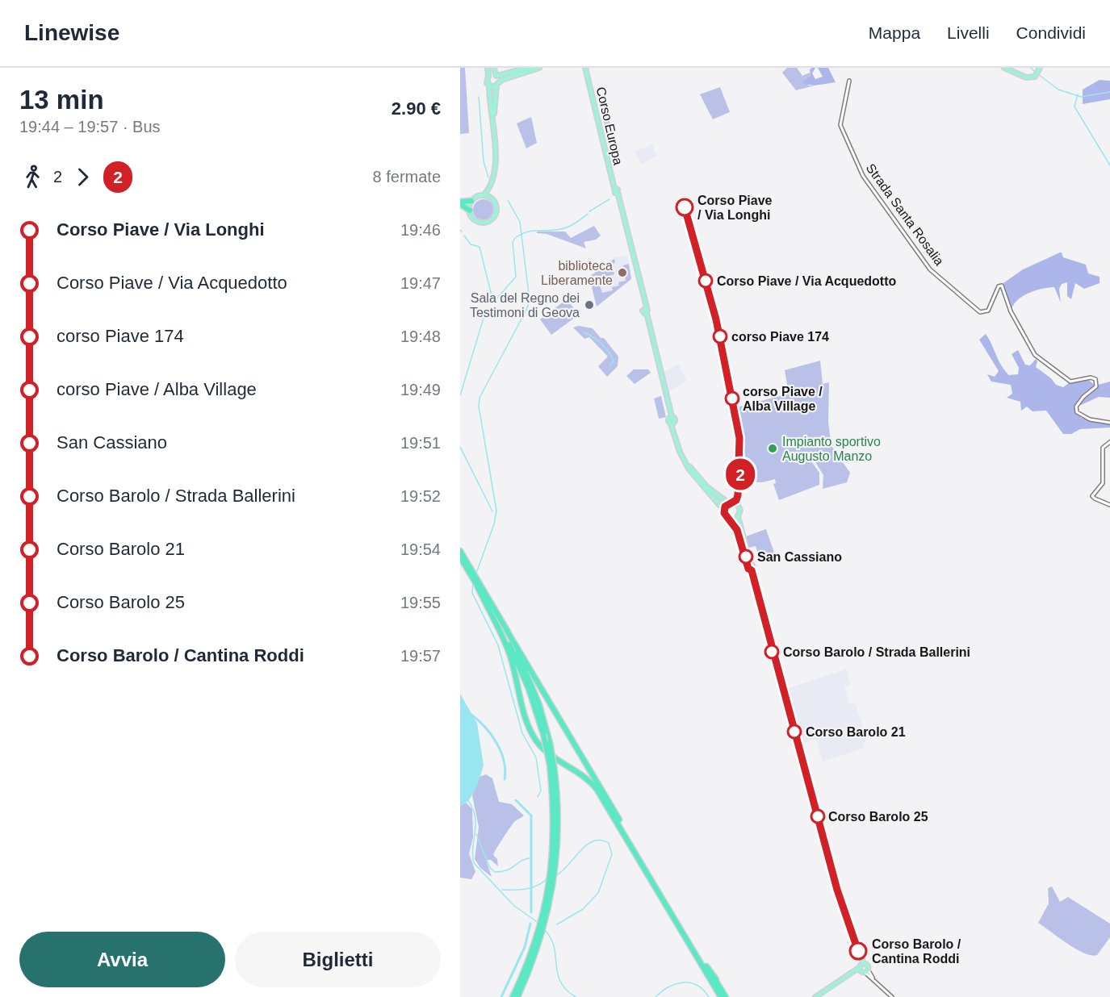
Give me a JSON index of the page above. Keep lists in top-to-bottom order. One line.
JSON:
{"streets":{"main road":["Corso Europa"],"street":["Strada Santa Rosalia"]},"places":["Corso Piave / Via Longhi","biblioteca Liberamente","Corso Piave / Via Acquedotto","Sala del Regno dei Testimoni di Geova","corso Piave 174","corso Piave / Alba Village","Impianto sportivo Augusto Manzo","San Cassiano","Corso Barolo / Strada Ballerini","Corso Barolo 21","Corso Barolo 25","Corso Barolo / Cantina Roddi"],"lines":["bus line 2"],"page":{"header":"Linewise","nav":["Mappa","Livelli","Condividi"],"heading":["13 min","19:44 – 19:57 · Bus","2.90 €"],"on_map":"2","legs":["2","2","8 fermate"],"list":[{"name":"Corso Piave / Via Longhi","value":"19:46"},{"name":"Corso Piave / Via Acquedotto","value":"19:47"},{"name":"corso Piave 174","value":"19:48"},{"name":"corso Piave / Alba Village","value":"19:49"},{"name":"San Cassiano","value":"19:51"},{"name":"Corso Barolo / Strada Ballerini","value":"19:52"},{"name":"Corso Barolo 21","value":"19:54"},{"name":"Corso Barolo 25","value":"19:55"},{"name":"Corso Barolo / Cantina Roddi","value":"19:57"}],"buttons":["Avvia","Biglietti"]}}
